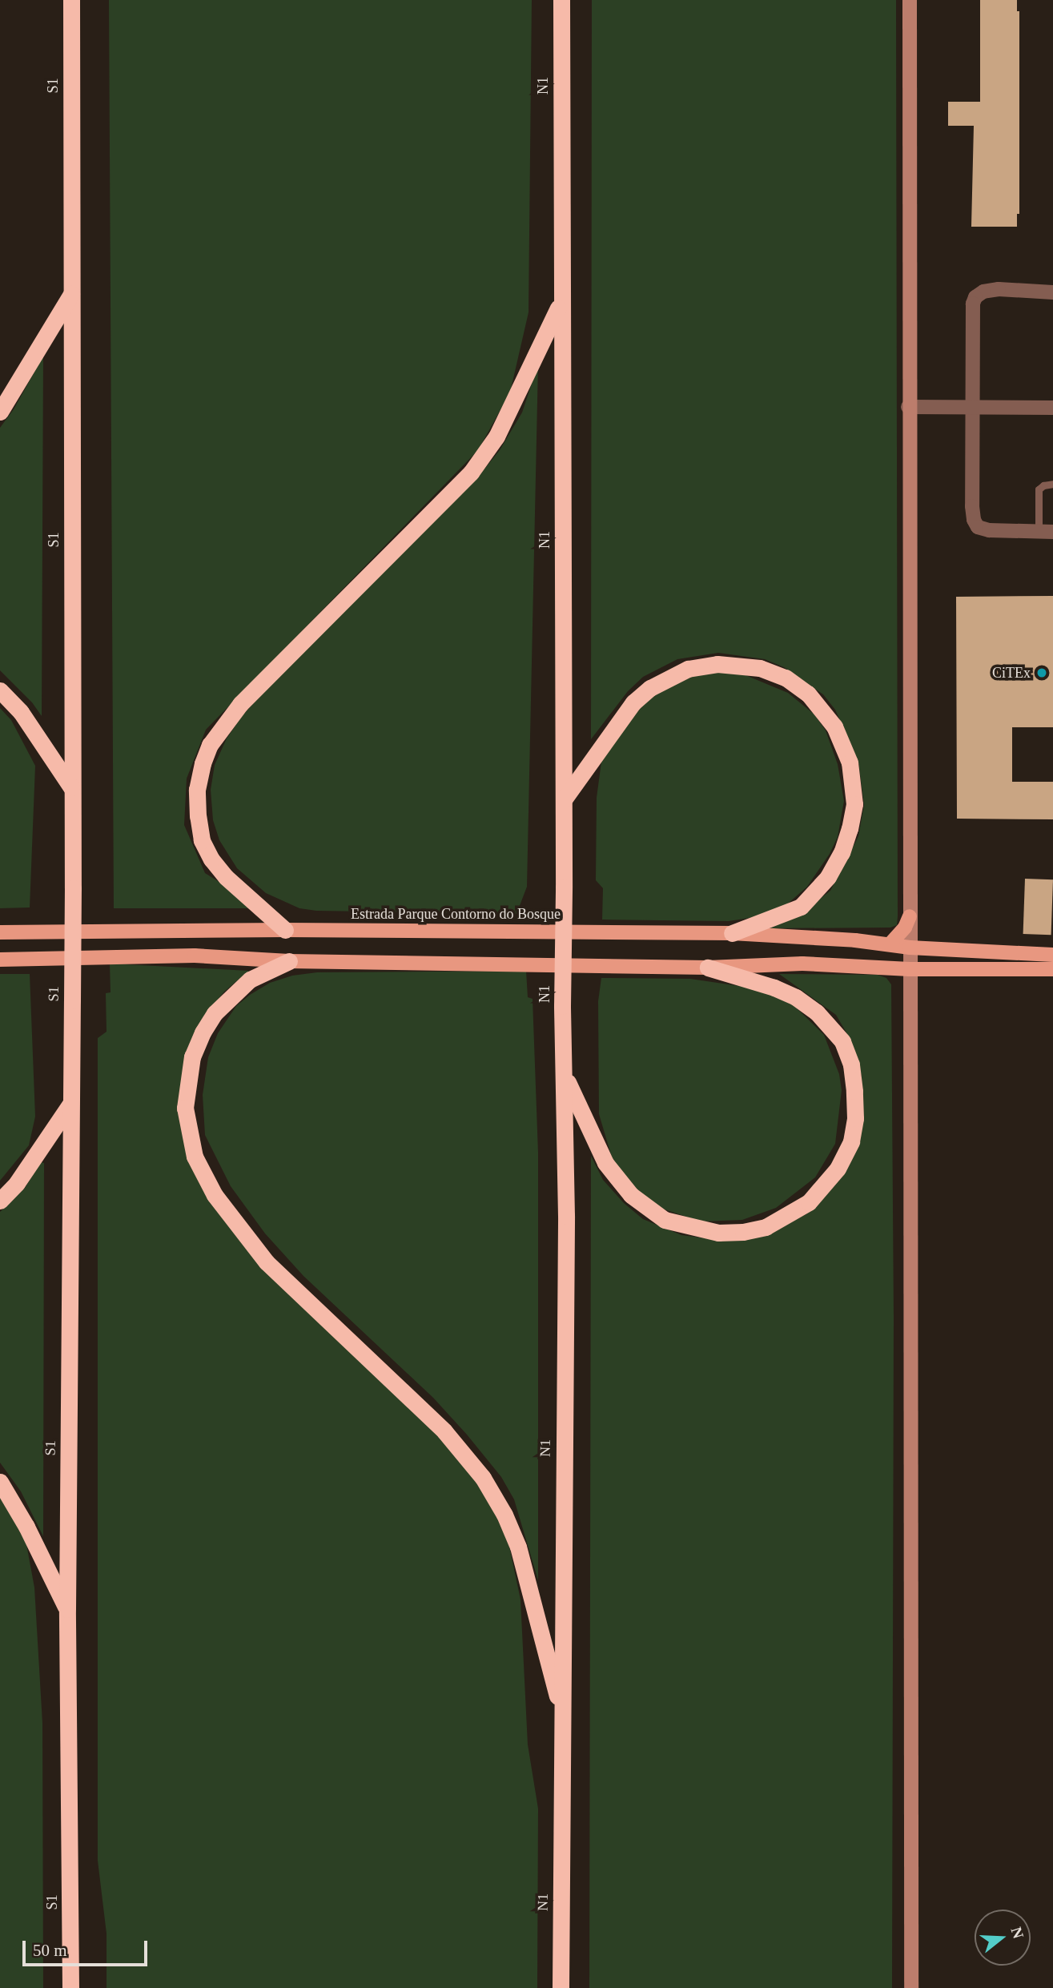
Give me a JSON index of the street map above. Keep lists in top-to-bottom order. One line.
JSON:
{"streets":{"highway":["S1","N1"],"main road":["Estrada Parque Contorno do Bosque"]},"places":["CiTEx"],"scale_bar":"50 m","north":"right"}
